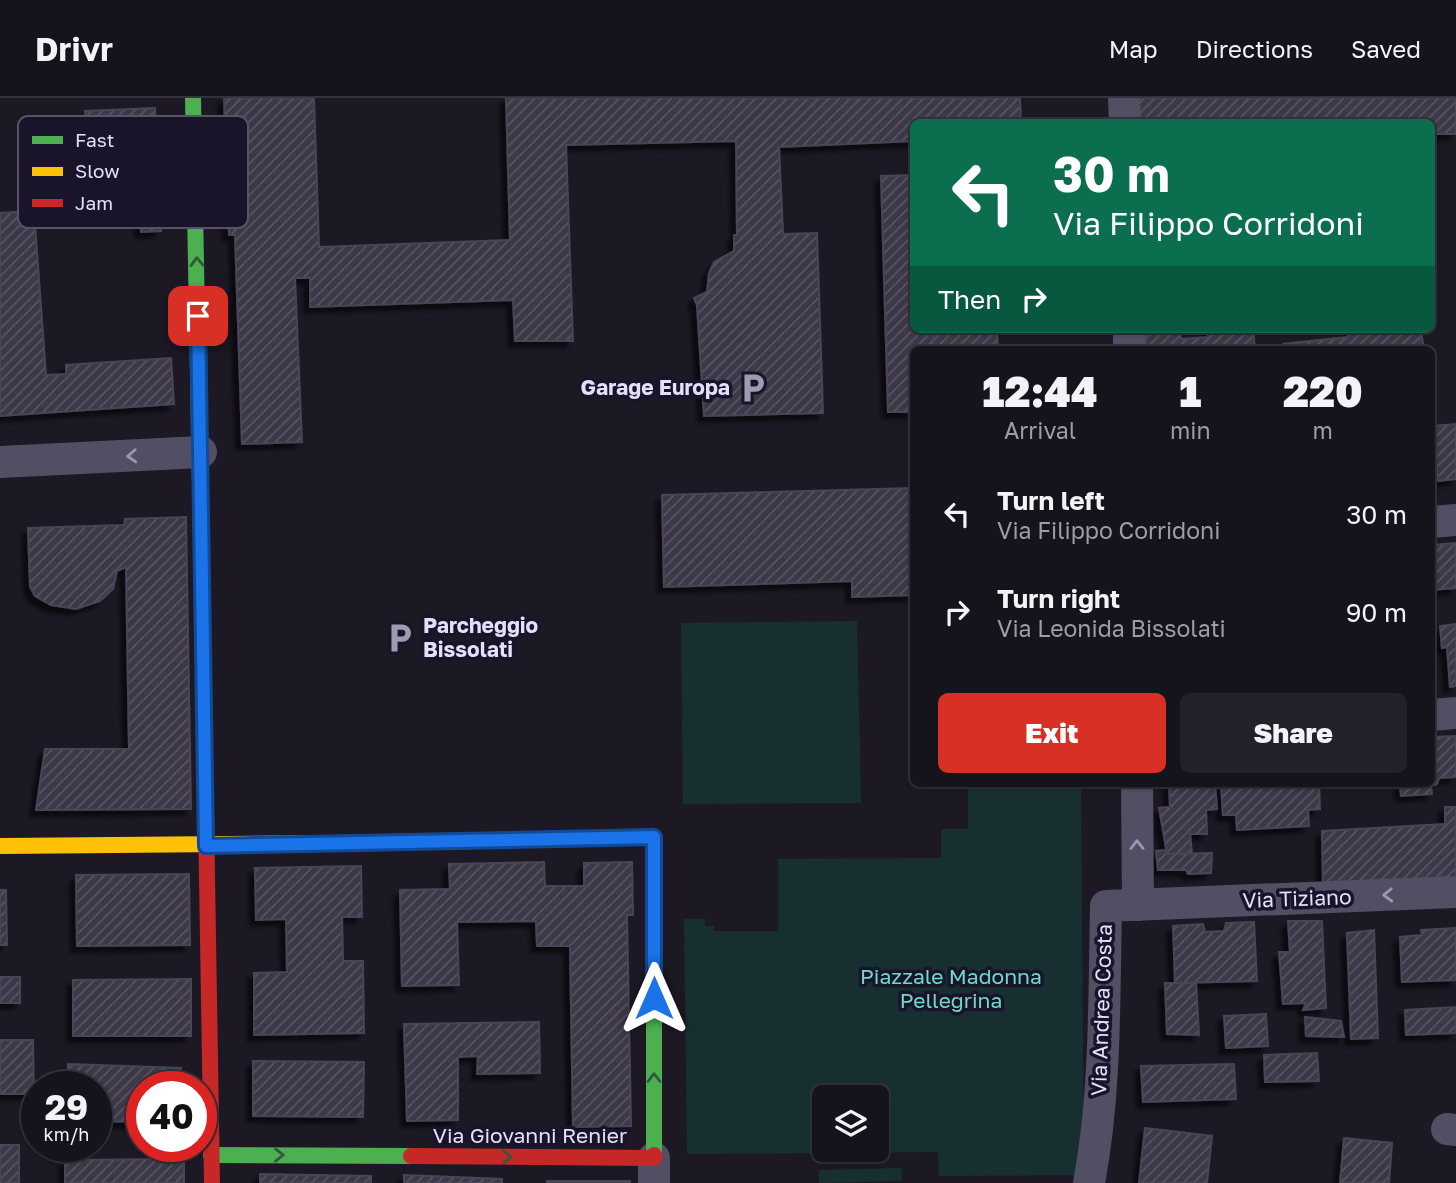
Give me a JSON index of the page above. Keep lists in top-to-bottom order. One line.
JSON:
{"streets":{"street":["Via Tiziano","Via Andrea Costa","Via Giovanni Renier"]},"crossings":[["Via Tiziano","Via Andrea Costa"]],"one_way":["Via Tiziano"],"parks":["Piazzale Madonna Pellegrina"],"places":{"parking":["Garage Europa","Parcheggio Bissolati"]},"legend":["Fast","Slow","Jam"],"page":{"header":"Drivr","nav":["Map","Directions","Saved"],"turn":["30 m","Via Filippo Corridoni"],"then":"Then","eta":["12:44","Arrival","1","min","220","m"],"list":[{"name":"Turn left","note":"Via Filippo Corridoni","value":"30 m"},{"name":"Turn right","note":"Via Leonida Bissolati","value":"90 m"}],"buttons":["Exit","Share"],"speed":"29 km/h","limit":"40"}}
